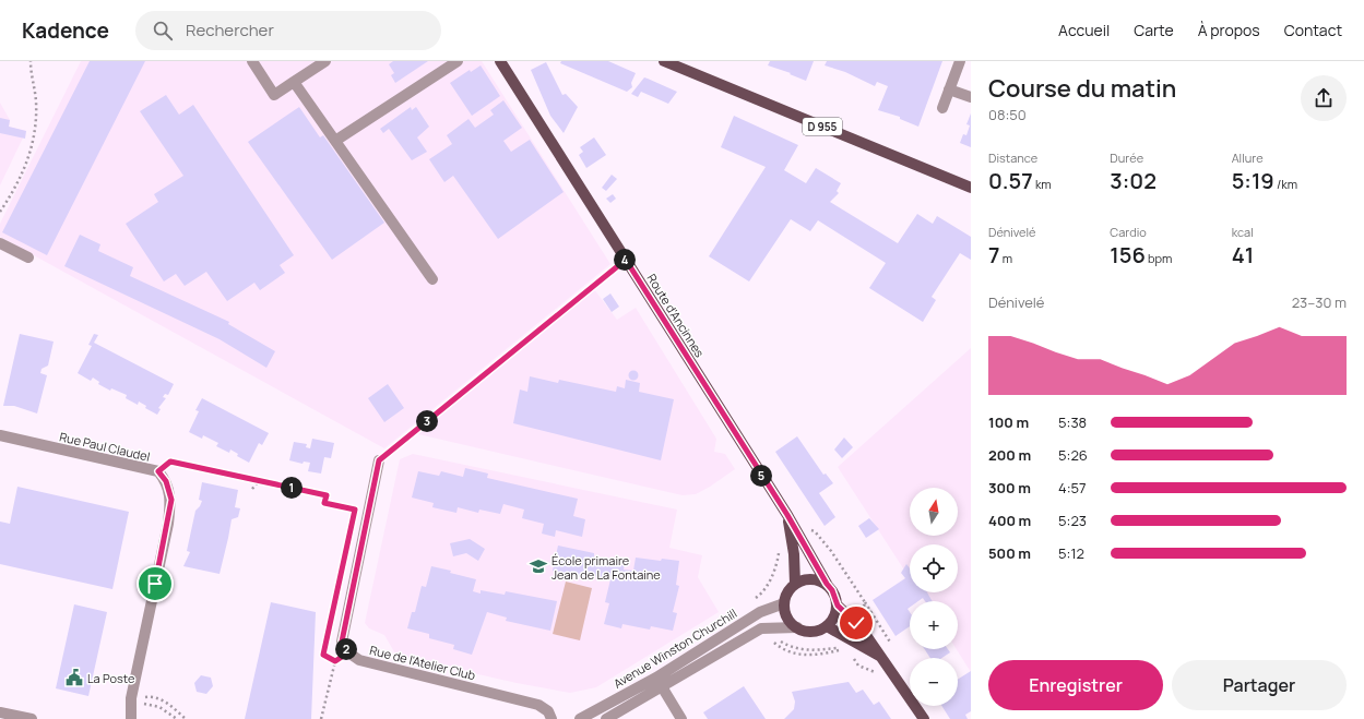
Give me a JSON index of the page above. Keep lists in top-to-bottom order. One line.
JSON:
{"streets":{"main road":["D 955","Route d'Ancinnes"],"street":["Rue Paul Claudel","Avenue Winston Churchill","Rue de l'Atelier Club"]},"crossings":[["Route d'Ancinnes","Avenue Winston Churchill"]],"places":{"school or university":["École primaire Jean de La Fontaine"],"public building":["La Poste"]},"north":"top","page":{"header":"Kadence","search":"Rechercher","nav":["Accueil","Carte","À propos","Contact"],"heading":["Course du matin","08:50"],"stats":[["Distance","0.57 km"],["Durée","3:02"],["Allure","5:19 /km"],["Dénivelé","7 m"],["Cardio","156 bpm"],["kcal","41"]],"pins":["4","3","5","1","2"],"chart":["Dénivelé","23–30 m"],"list":[{"name":"100 m","note":"5:38"},{"name":"200 m","note":"5:26"},{"name":"300 m","note":"4:57"},{"name":"400 m","note":"5:23"},{"name":"500 m","note":"5:12"}],"map_buttons":["+","−"],"buttons":["Enregistrer","Partager"]}}
